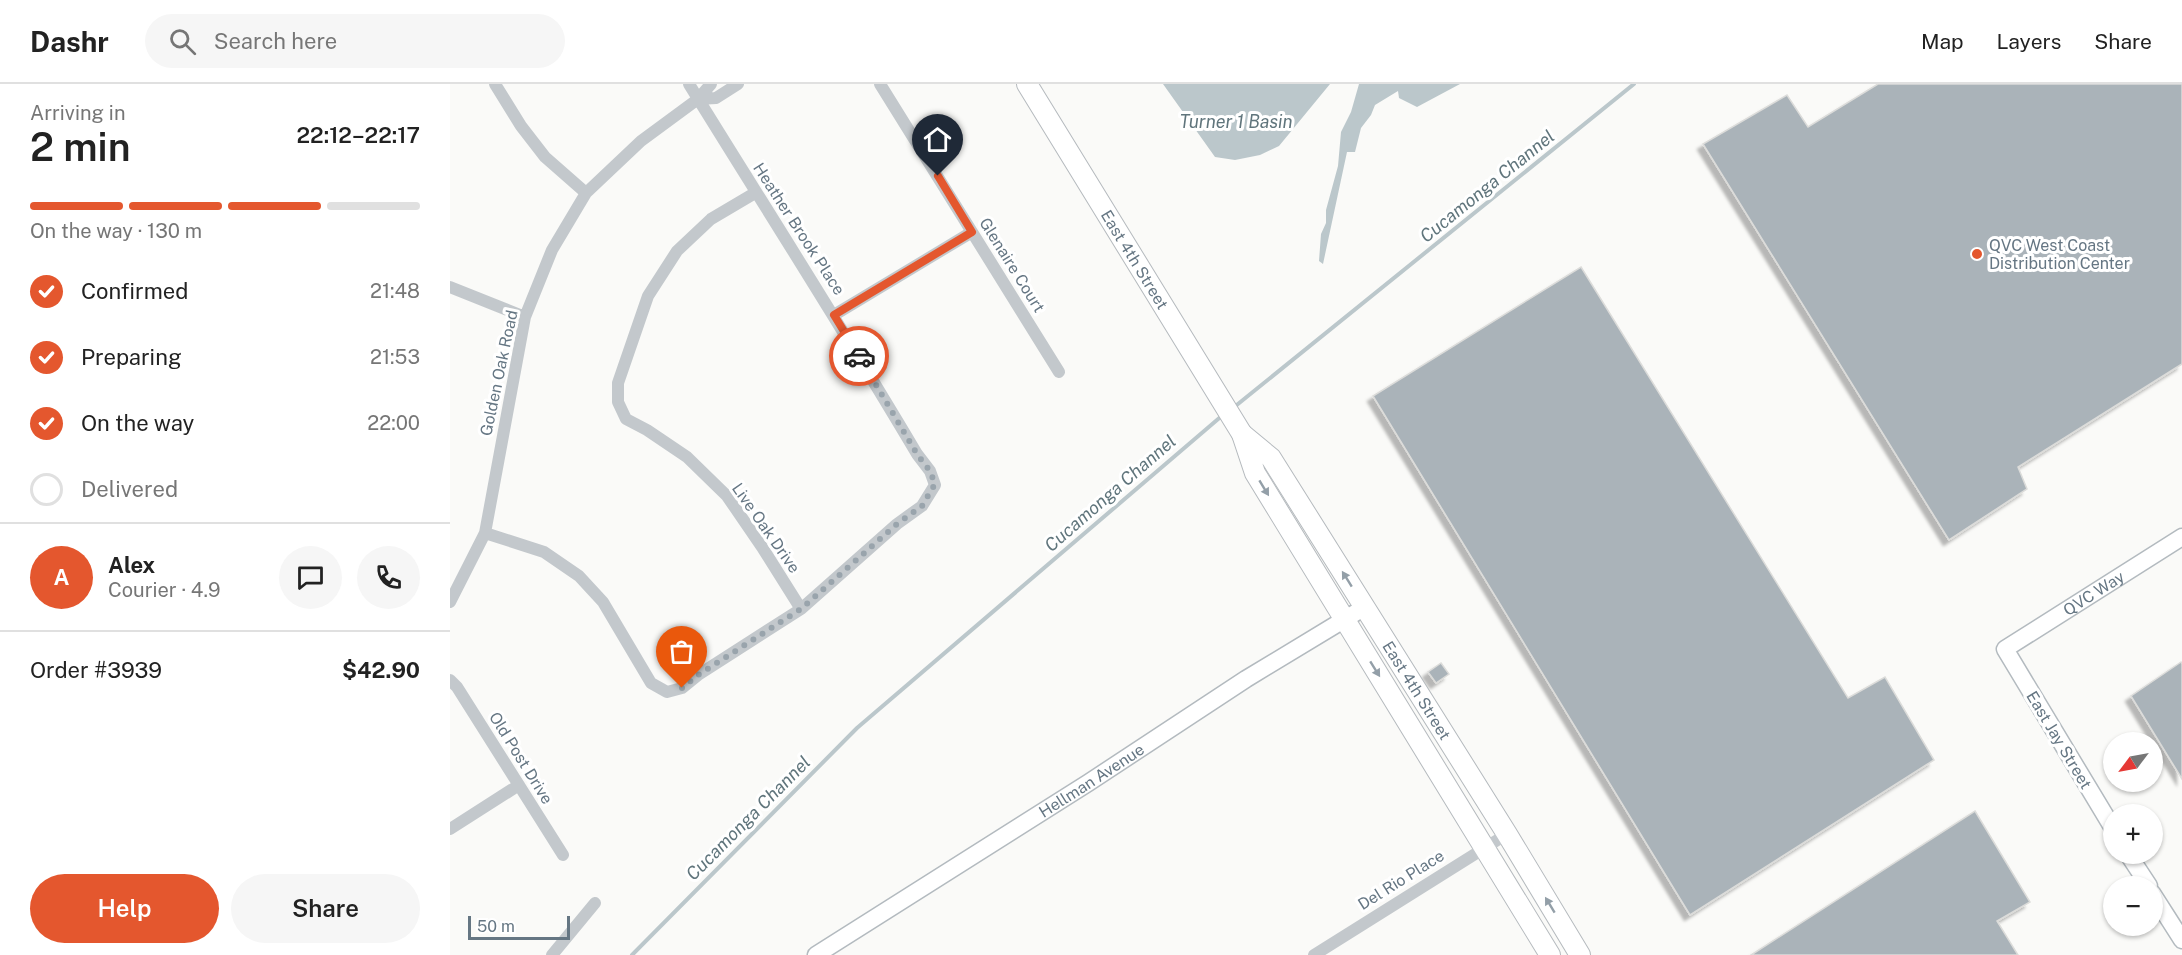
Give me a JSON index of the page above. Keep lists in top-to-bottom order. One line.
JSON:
{"streets":{"main road":["East 4th Street"],"street":["Heather Brook Place","Glenaire Court","Golden Oak Road","Live Oak Drive","QVC Way","East Jay Street","Old Post Drive","Hellman Avenue","Del Rio Place"]},"crossings":[["Heather Brook Place","Golden Oak Road"],["Heather Brook Place","Live Oak Drive"],["East 4th Street","Hellman Avenue"],["East 4th Street","Del Rio Place"],["QVC Way","East Jay Street"]],"water":["Turner 1 Basin","Cucamonga Channel"],"places":["QVC West Coast Distribution Center"],"scale_bar":"50 m","north":"bottom left","page":{"header":"Dashr","search":"Search here","nav":["Map","Layers","Share"],"heading":["2 min","Arriving in","22:12–22:17"],"panel":["Alex","Courier · 4.9","Order #3939","$42.90"],"bar":"On the way · 130 m","list":[["Confirmed","21:48"],["Preparing","21:53"],["On the way","22:00"],"Delivered"],"round":"A","map_buttons":["+","−"],"buttons":["Help","Share"],"scale":"50 m"}}
